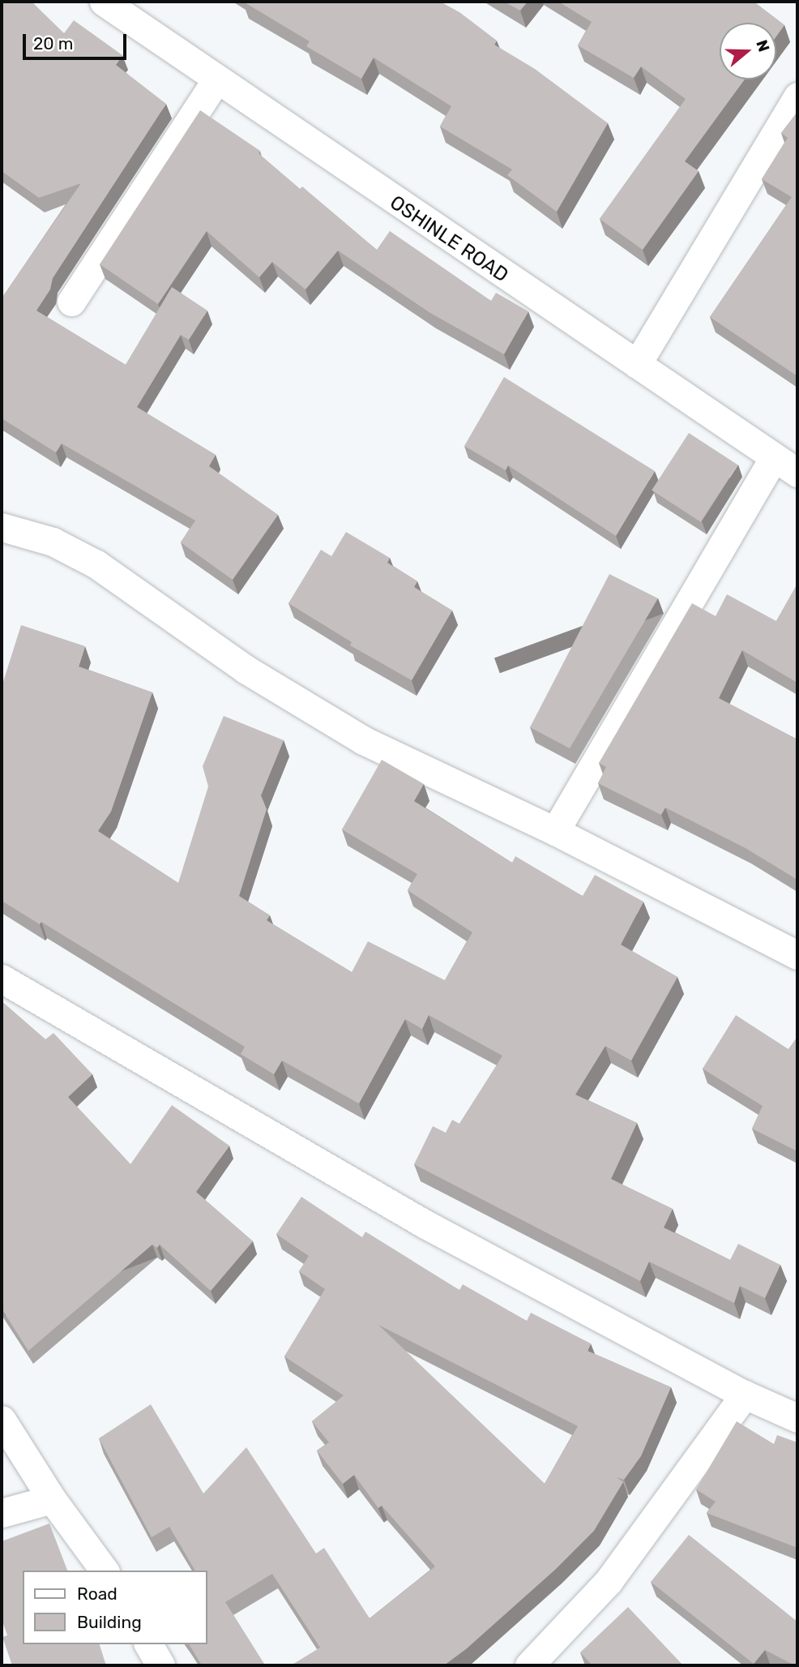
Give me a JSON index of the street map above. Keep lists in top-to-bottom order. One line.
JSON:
{"streets":{"street":["OSHINLE ROAD"]},"legend":["Road","Building"],"scale_bar":"20 m","north":"right"}
